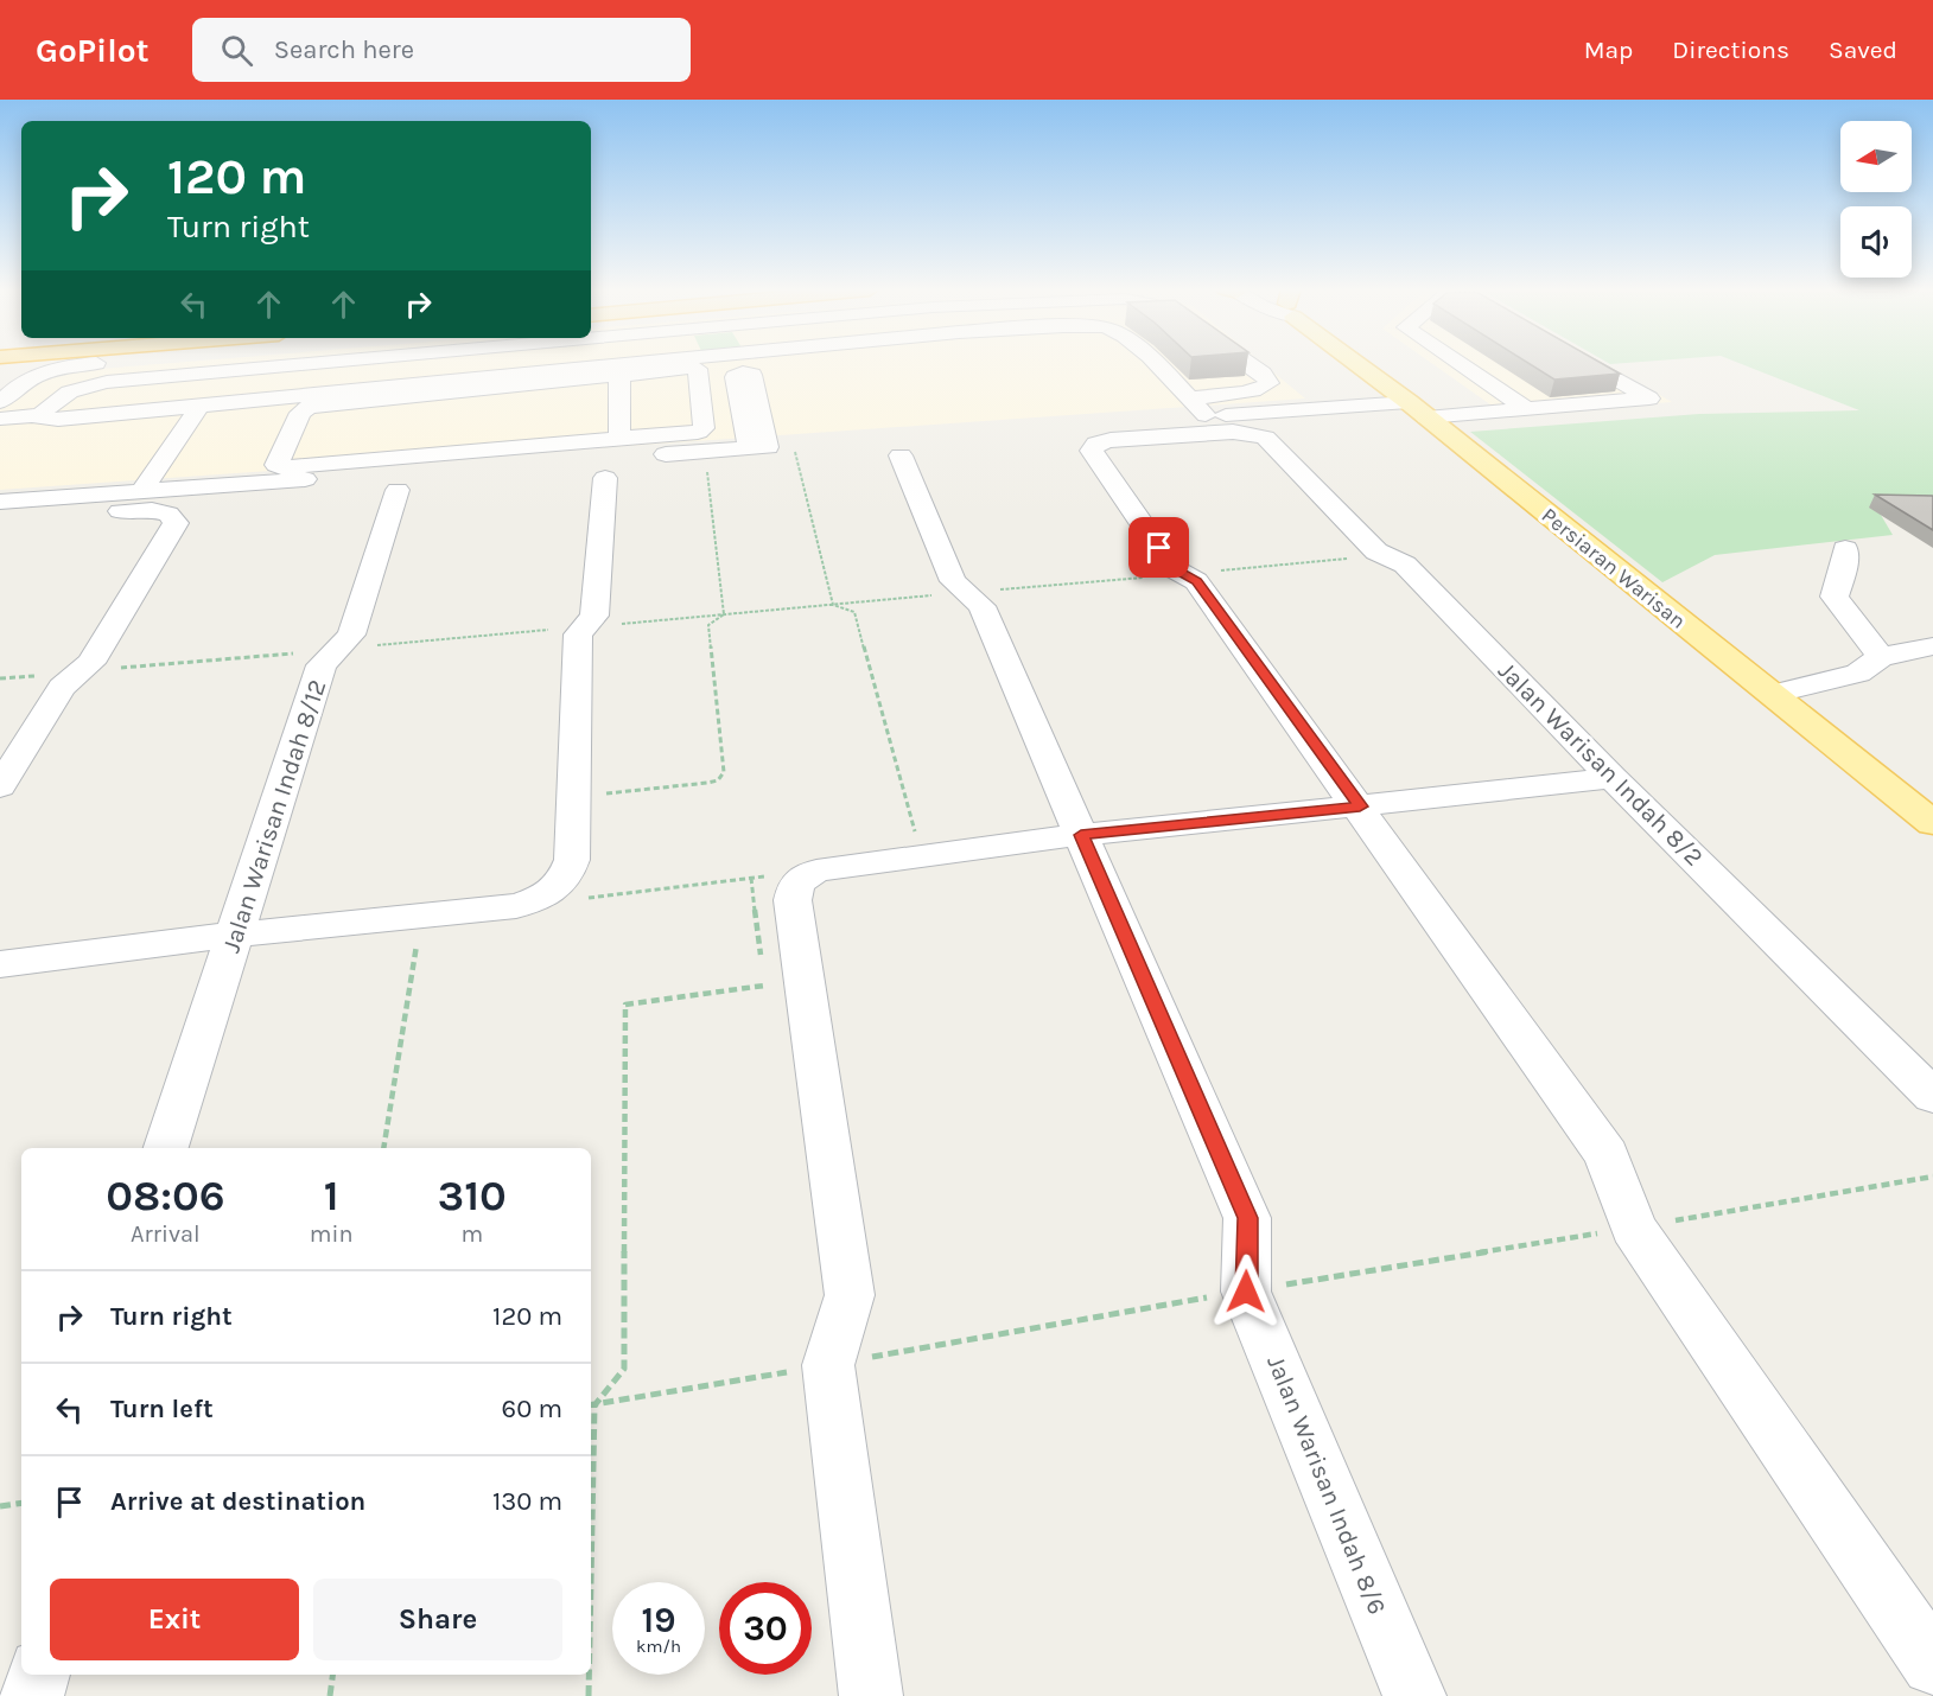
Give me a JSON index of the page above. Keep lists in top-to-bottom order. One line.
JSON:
{"streets":{"main road":["Persiaran Warisan"],"street":["Jalan Warisan Indah 8/2","Jalan Warisan Indah 8/12","Jalan Warisan Indah 8/6"]},"north":"left","page":{"header":"GoPilot","search":"Search here","nav":["Map","Directions","Saved"],"turn":["120 m","Turn right"],"eta":["08:06","Arrival","1","min","310","m"],"list":[{"name":"Turn right","value":"120 m"},{"name":"Turn left","value":"60 m"},{"name":"Arrive at destination","value":"130 m"}],"buttons":["Exit","Share"],"speed":"19 km/h","limit":"30"}}
